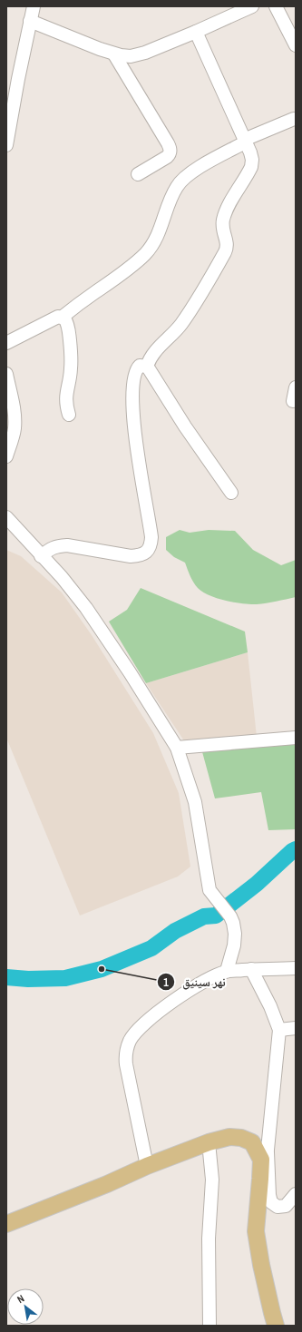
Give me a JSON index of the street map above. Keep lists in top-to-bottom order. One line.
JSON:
{"places":["نهر سينيق"],"north":"top left"}
